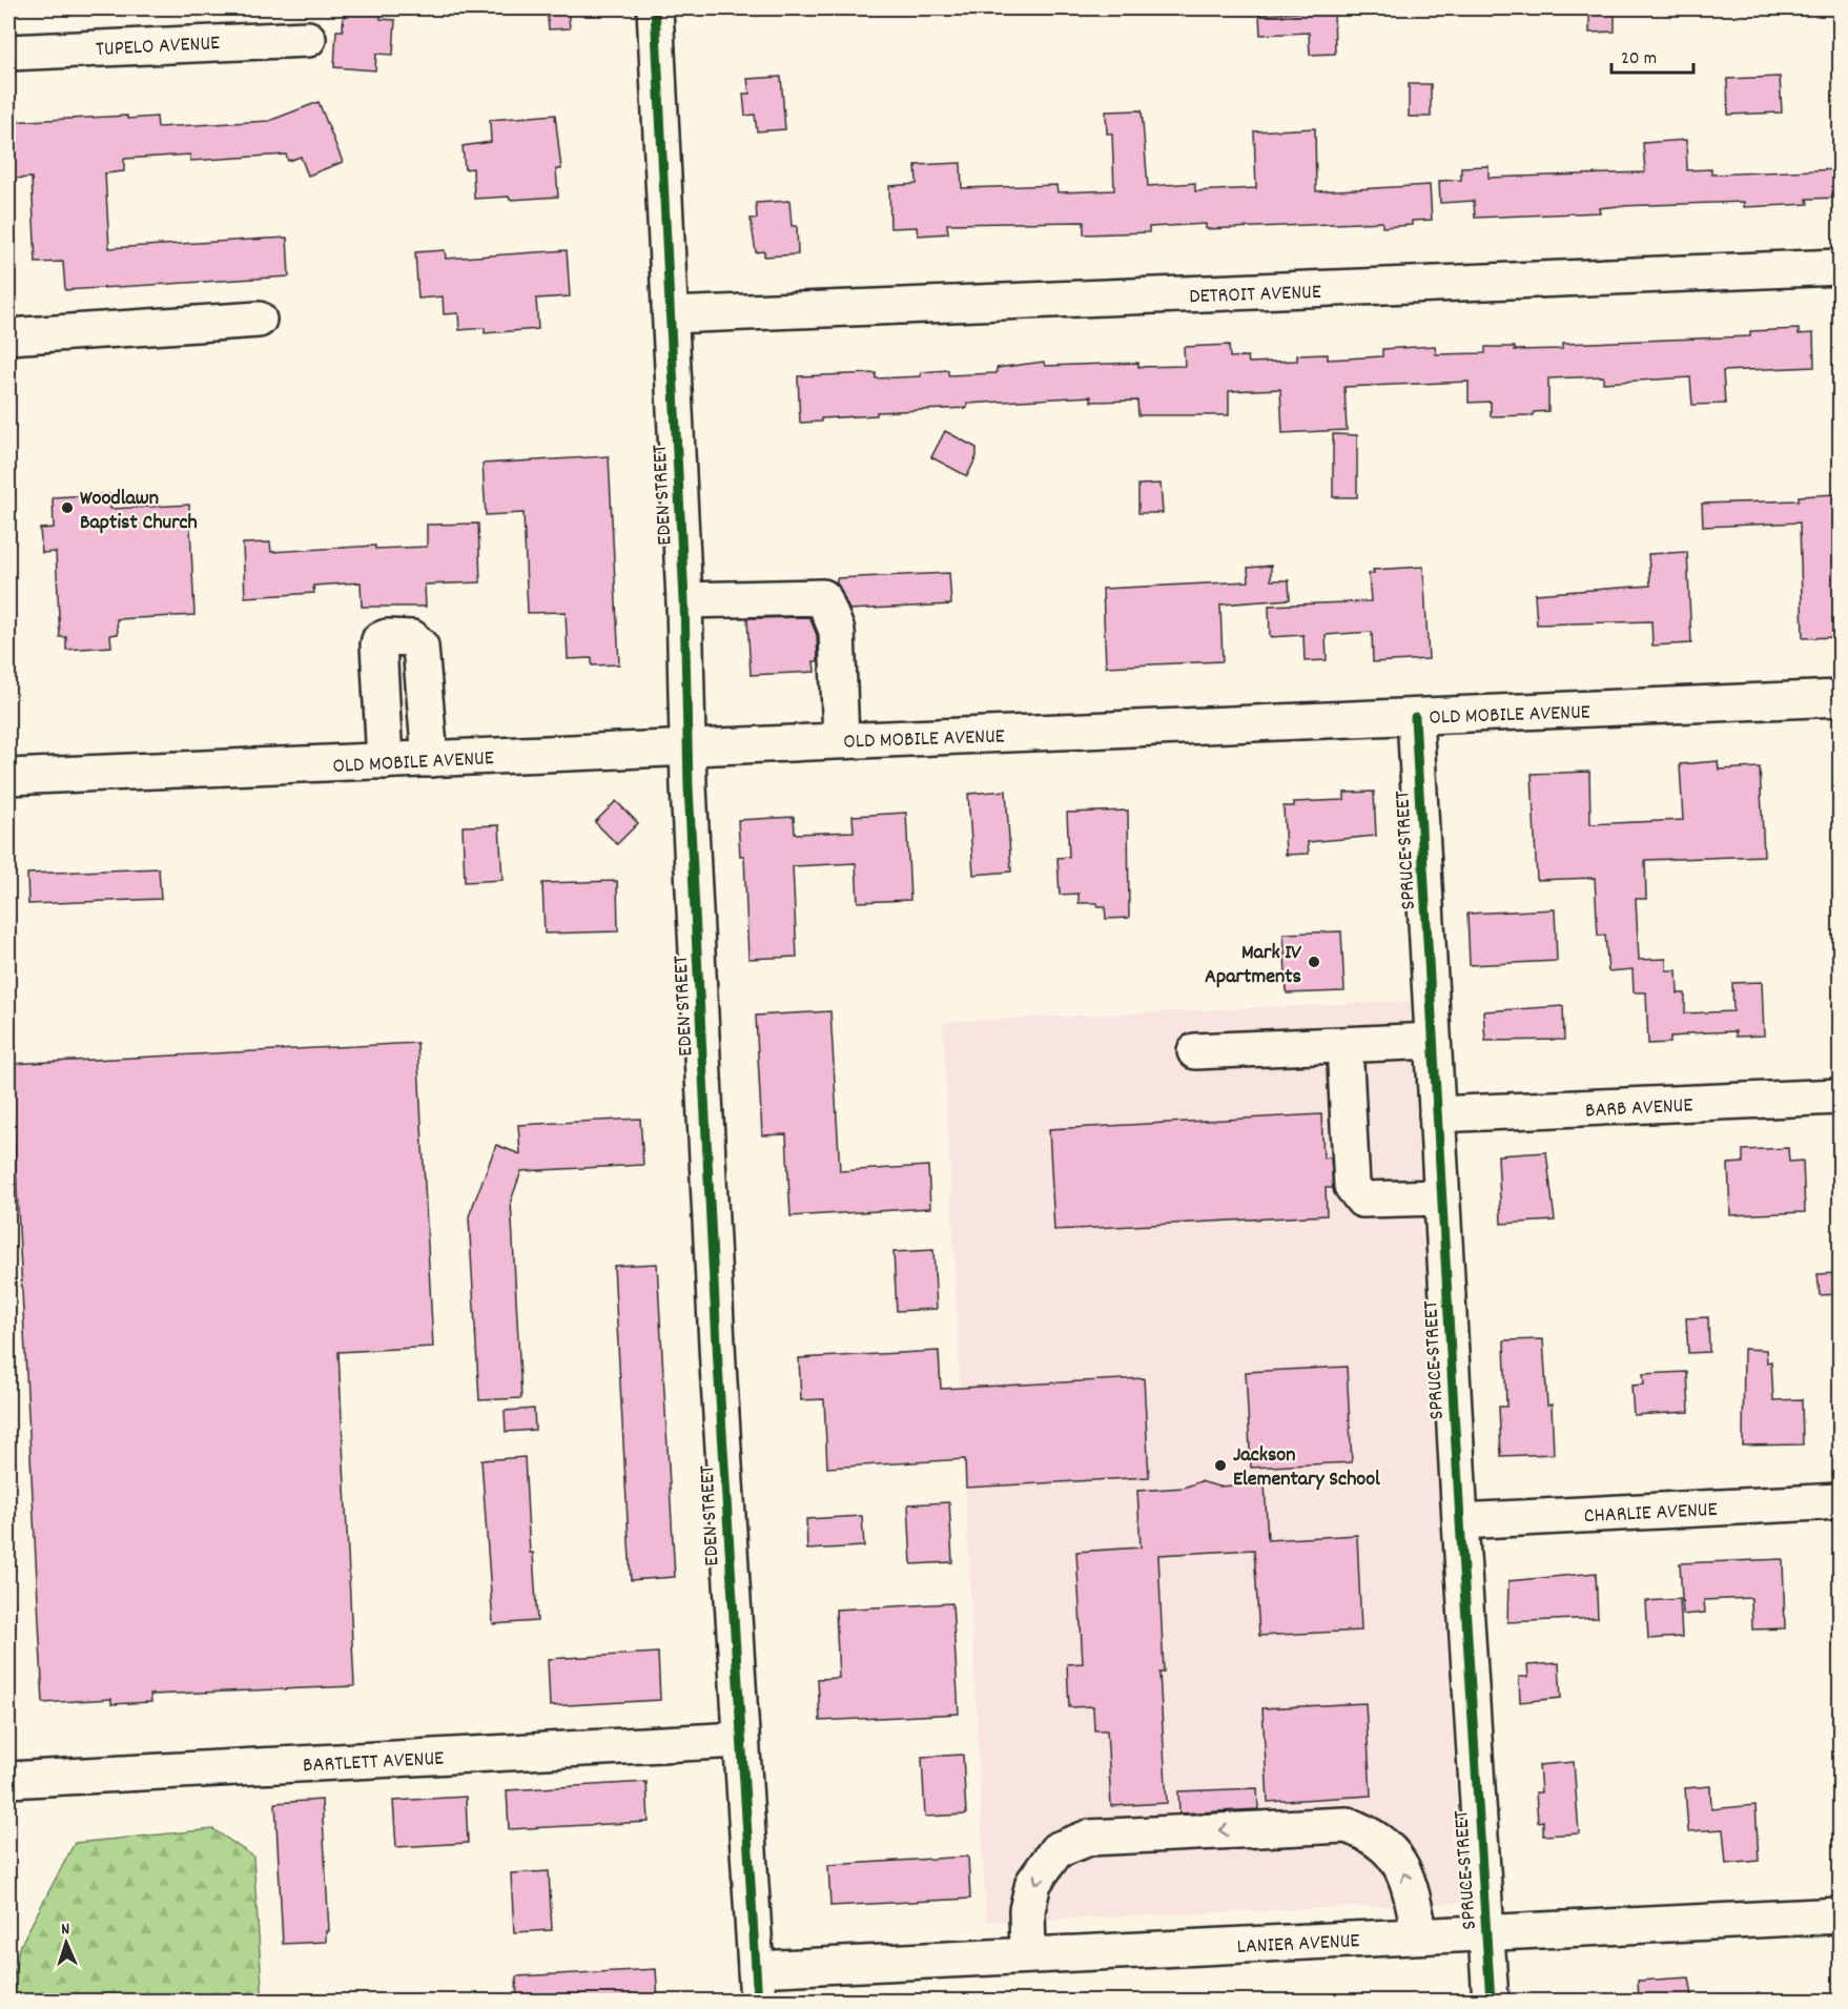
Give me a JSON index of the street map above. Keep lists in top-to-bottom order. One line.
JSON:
{"streets":{"street":["TUPELO AVENUE","DETROIT AVENUE","EDEN STREET","OLD MOBILE AVENUE","SPRUCE STREET","BARB AVENUE","CHARLIE AVENUE","BARTLETT AVENUE","LANIER AVENUE"]},"crossings":[["DETROIT AVENUE","EDEN STREET"],["EDEN STREET","OLD MOBILE AVENUE"],["EDEN STREET","BARTLETT AVENUE"],["EDEN STREET","LANIER AVENUE"],["OLD MOBILE AVENUE","SPRUCE STREET"],["SPRUCE STREET","BARB AVENUE"],["SPRUCE STREET","CHARLIE AVENUE"],["SPRUCE STREET","LANIER AVENUE"]],"places":["Woodlawn Baptist Church","Mark IV Apartments","Jackson Elementary School"],"scale_bar":"20 m","north":"top"}
